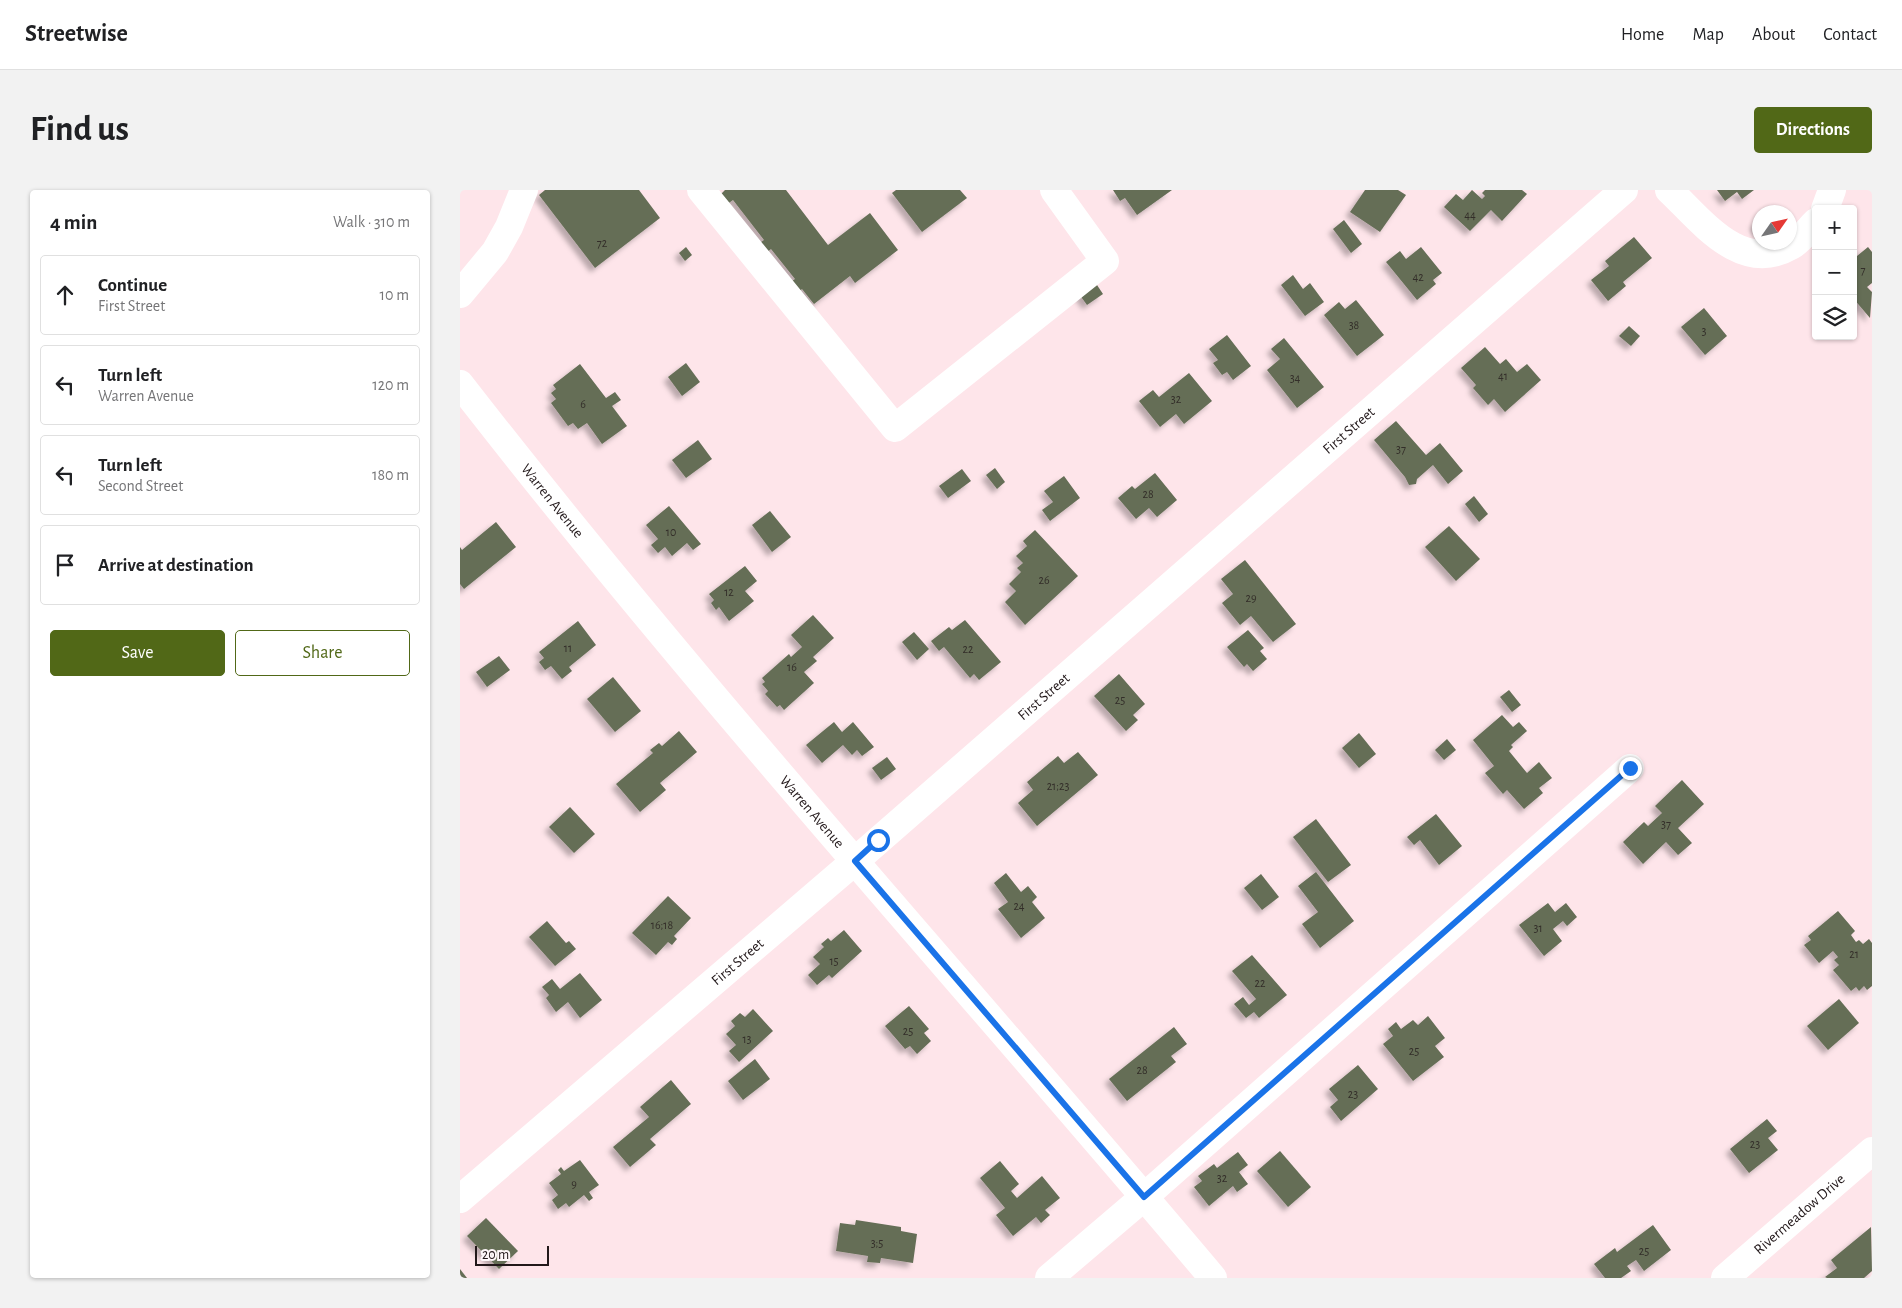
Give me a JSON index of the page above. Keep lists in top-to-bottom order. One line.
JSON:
{"streets":{"street":["First Street","Warren Avenue","Rivermeadow Drive"]},"crossings":[["First Street","Warren Avenue"]],"house_numbers":["44","72","7","42","38","3","41","34","32","6","37","28","10","26","12","29","11","22","16","25","21;23","37","24","16;18","31","21","15","22","25","13","25","28","23","23","32","9","3;5","25"],"scale_bar":"20 m","north":"top right","page":{"header":"Streetwise","nav":["Home","Map","About","Contact"],"buttons":["Directions",["Save","Share"]],"title":"Find us","heading":["4 min","Walk · 310 m"],"map_buttons":["+","−"],"list":[["Continue","First Street","10 m"],["Turn left","Warren Avenue","120 m"],["Turn left","Second Street","180 m"],"Arrive at destination"],"scale":"20 m"}}
